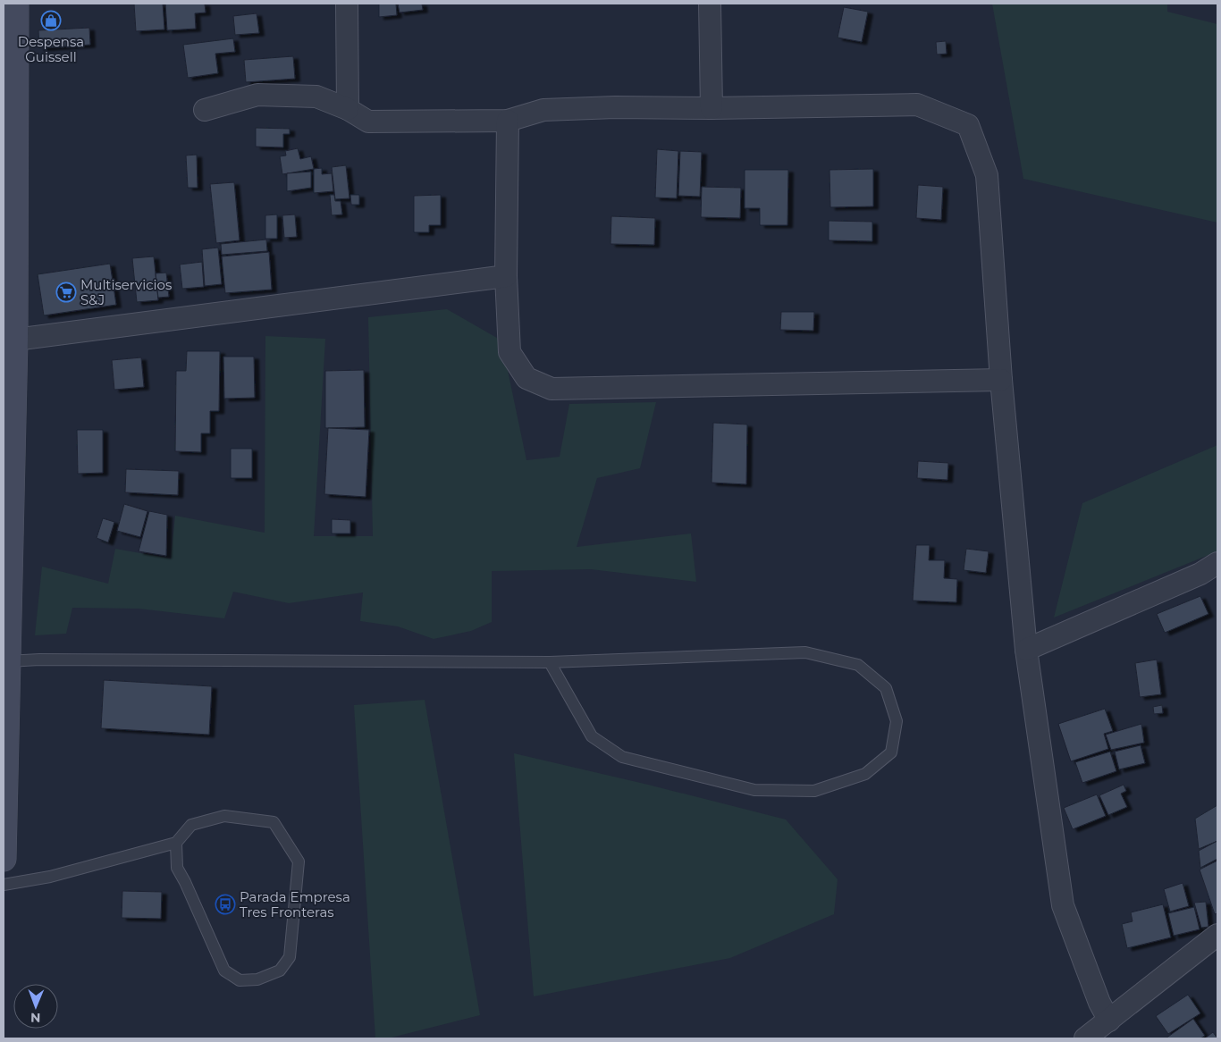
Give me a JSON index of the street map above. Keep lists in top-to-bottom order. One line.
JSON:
{"places":{"shop":["Despensa Guissell"],"supermarket":["Multiservicios S&J"],"bus stop":["Parada Empresa Tres Fronteras"]},"north":"bottom"}
